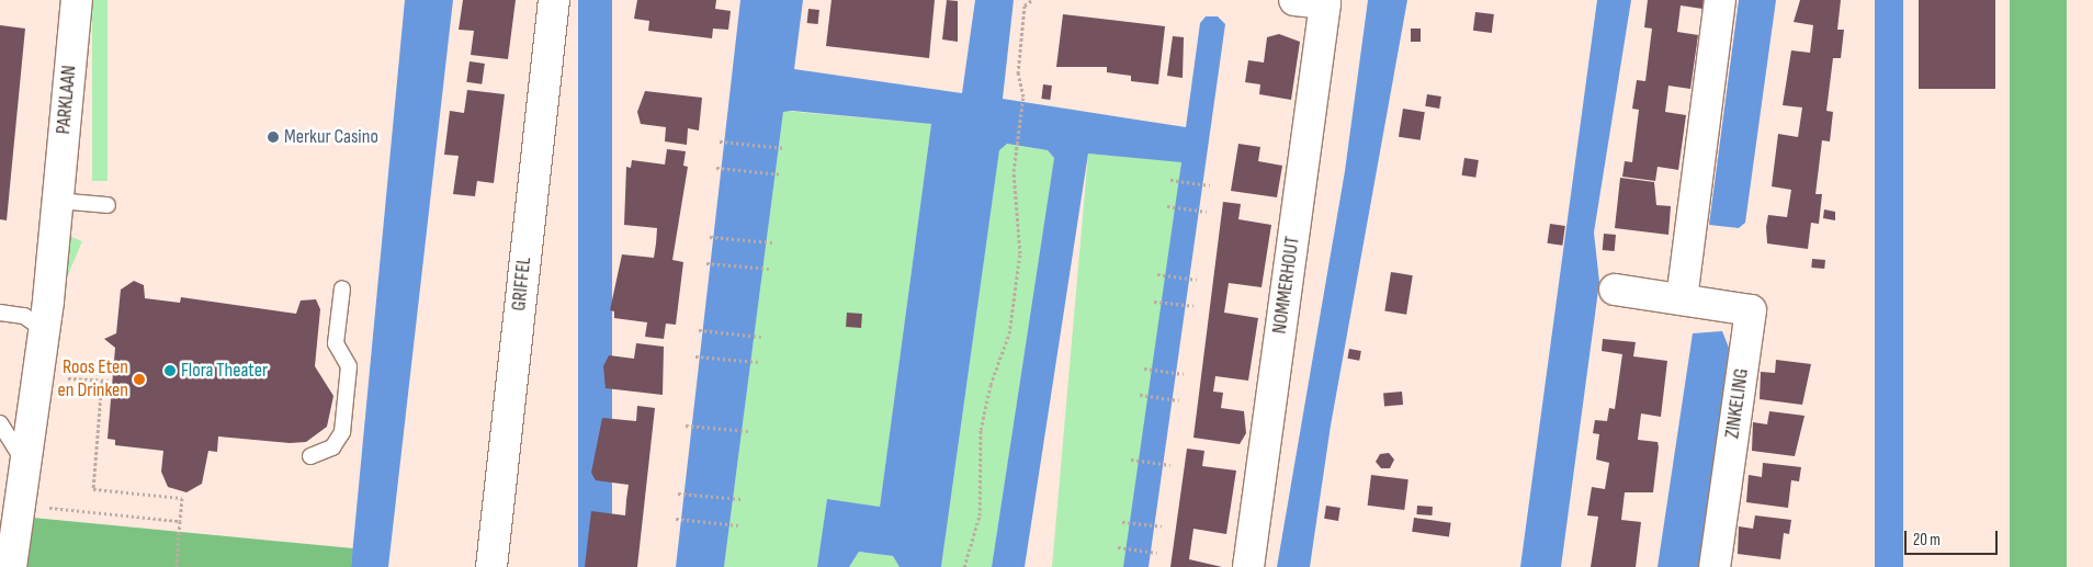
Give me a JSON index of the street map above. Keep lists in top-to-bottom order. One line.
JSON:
{"streets":{"street":["PARKLAAN","GRIFFEL","NOMMERHOUT","ZINKELING"]},"places":["Merkur Casino","Flora Theater","Roos Eten en Drinken"],"scale_bar":"20 m"}
